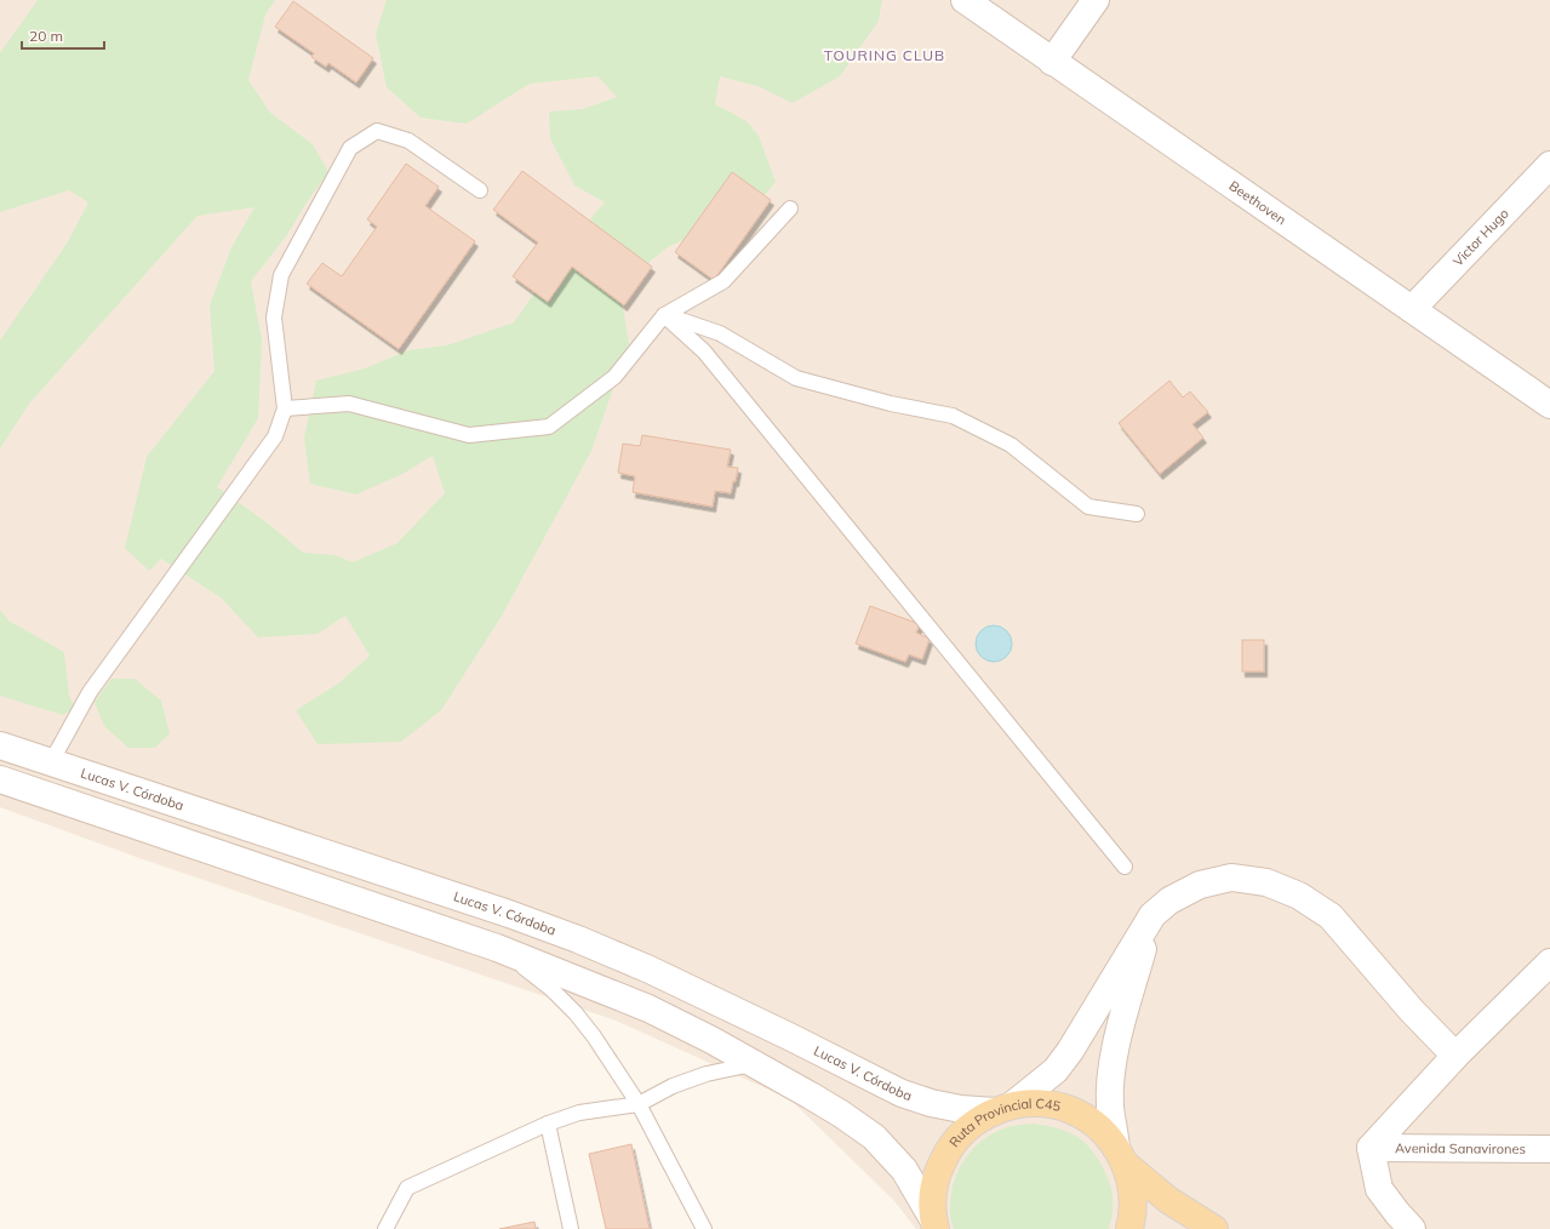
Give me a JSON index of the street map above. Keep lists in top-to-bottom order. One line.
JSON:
{"streets":{"main road":["Ruta Provincial C45"],"street":["Beethoven","Victor Hugo","Lucas V. Córdoba","Avenida Sanavirones"]},"crossings":[["Beethoven","Victor Hugo"],["Lucas V. Córdoba","Ruta Provincial C45"]],"districts":["TOURING CLUB"],"scale_bar":"20 m"}
